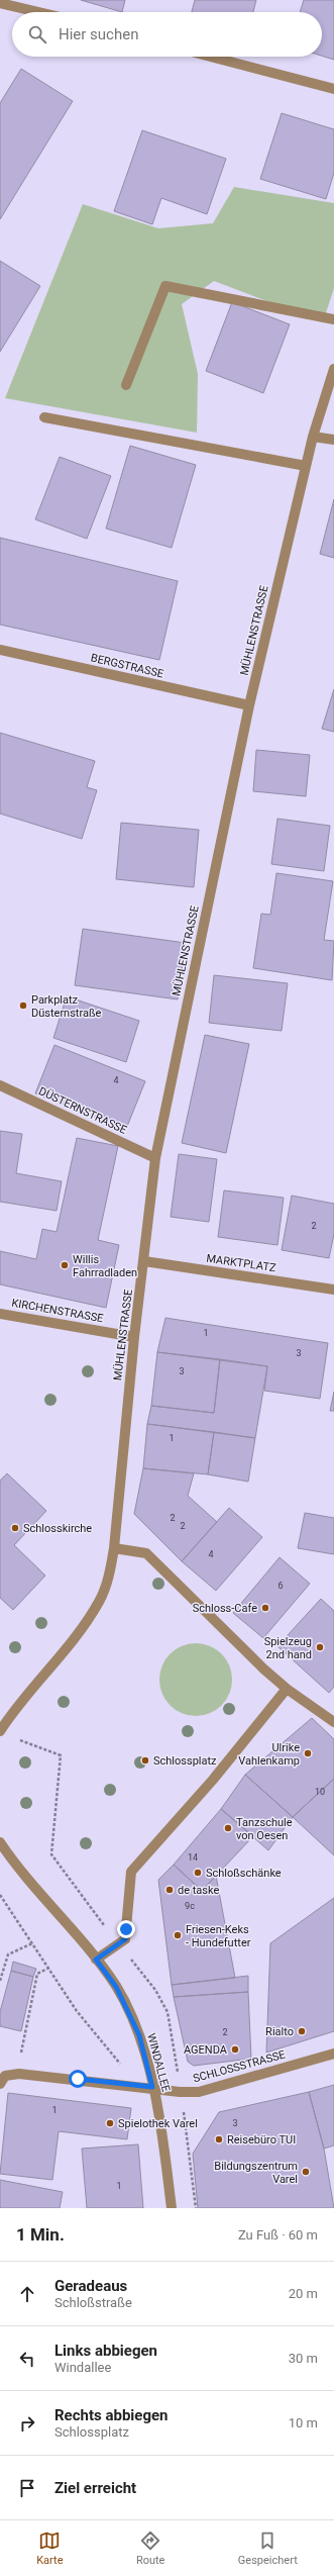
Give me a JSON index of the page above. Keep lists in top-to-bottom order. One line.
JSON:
{"streets":{"street":["MÜHLENSTRASSE","BERGSTRASSE","DÜSTERNSTRASSE","MARKTPLATZ","KIRCHENSTRASSE","WINDALLEE","SCHLOSSSTRASSE"]},"crossings":[["MÜHLENSTRASSE","BERGSTRASSE"],["MÜHLENSTRASSE","DÜSTERNSTRASSE"],["MÜHLENSTRASSE","MARKTPLATZ"],["MÜHLENSTRASSE","KIRCHENSTRASSE"],["WINDALLEE","SCHLOSSSTRASSE"]],"places":["Parkplatz Düsternstraße","Willis Fahrradladen","Schlosskirche","Schloss-Cafe","Spielzeug 2nd hand","Ulrike Vahlenkamp","Schlossplatz","Tanzschule von Oesen","Schloßschänke","de taske","Friesen-Keks - Hundefutter","Rialto","AGENDA","Spielothek Varel","Reisebüro TUI","Bildungszentrum Varel"],"house_numbers":["4","2","1","3","3","1","2","2","4","6","10","14","9c","2","1","3","1"],"page":{"search":"Hier suchen","heading":["1 Min.","Zu Fuß · 60 m"],"list":[["Geradeaus","Schloßstraße","20 m"],["Links abbiegen","Windallee","30 m"],["Rechts abbiegen","Schlossplatz","10 m"],"Ziel erreicht"],"nav":["Karte","Route","Gespeichert"]}}
